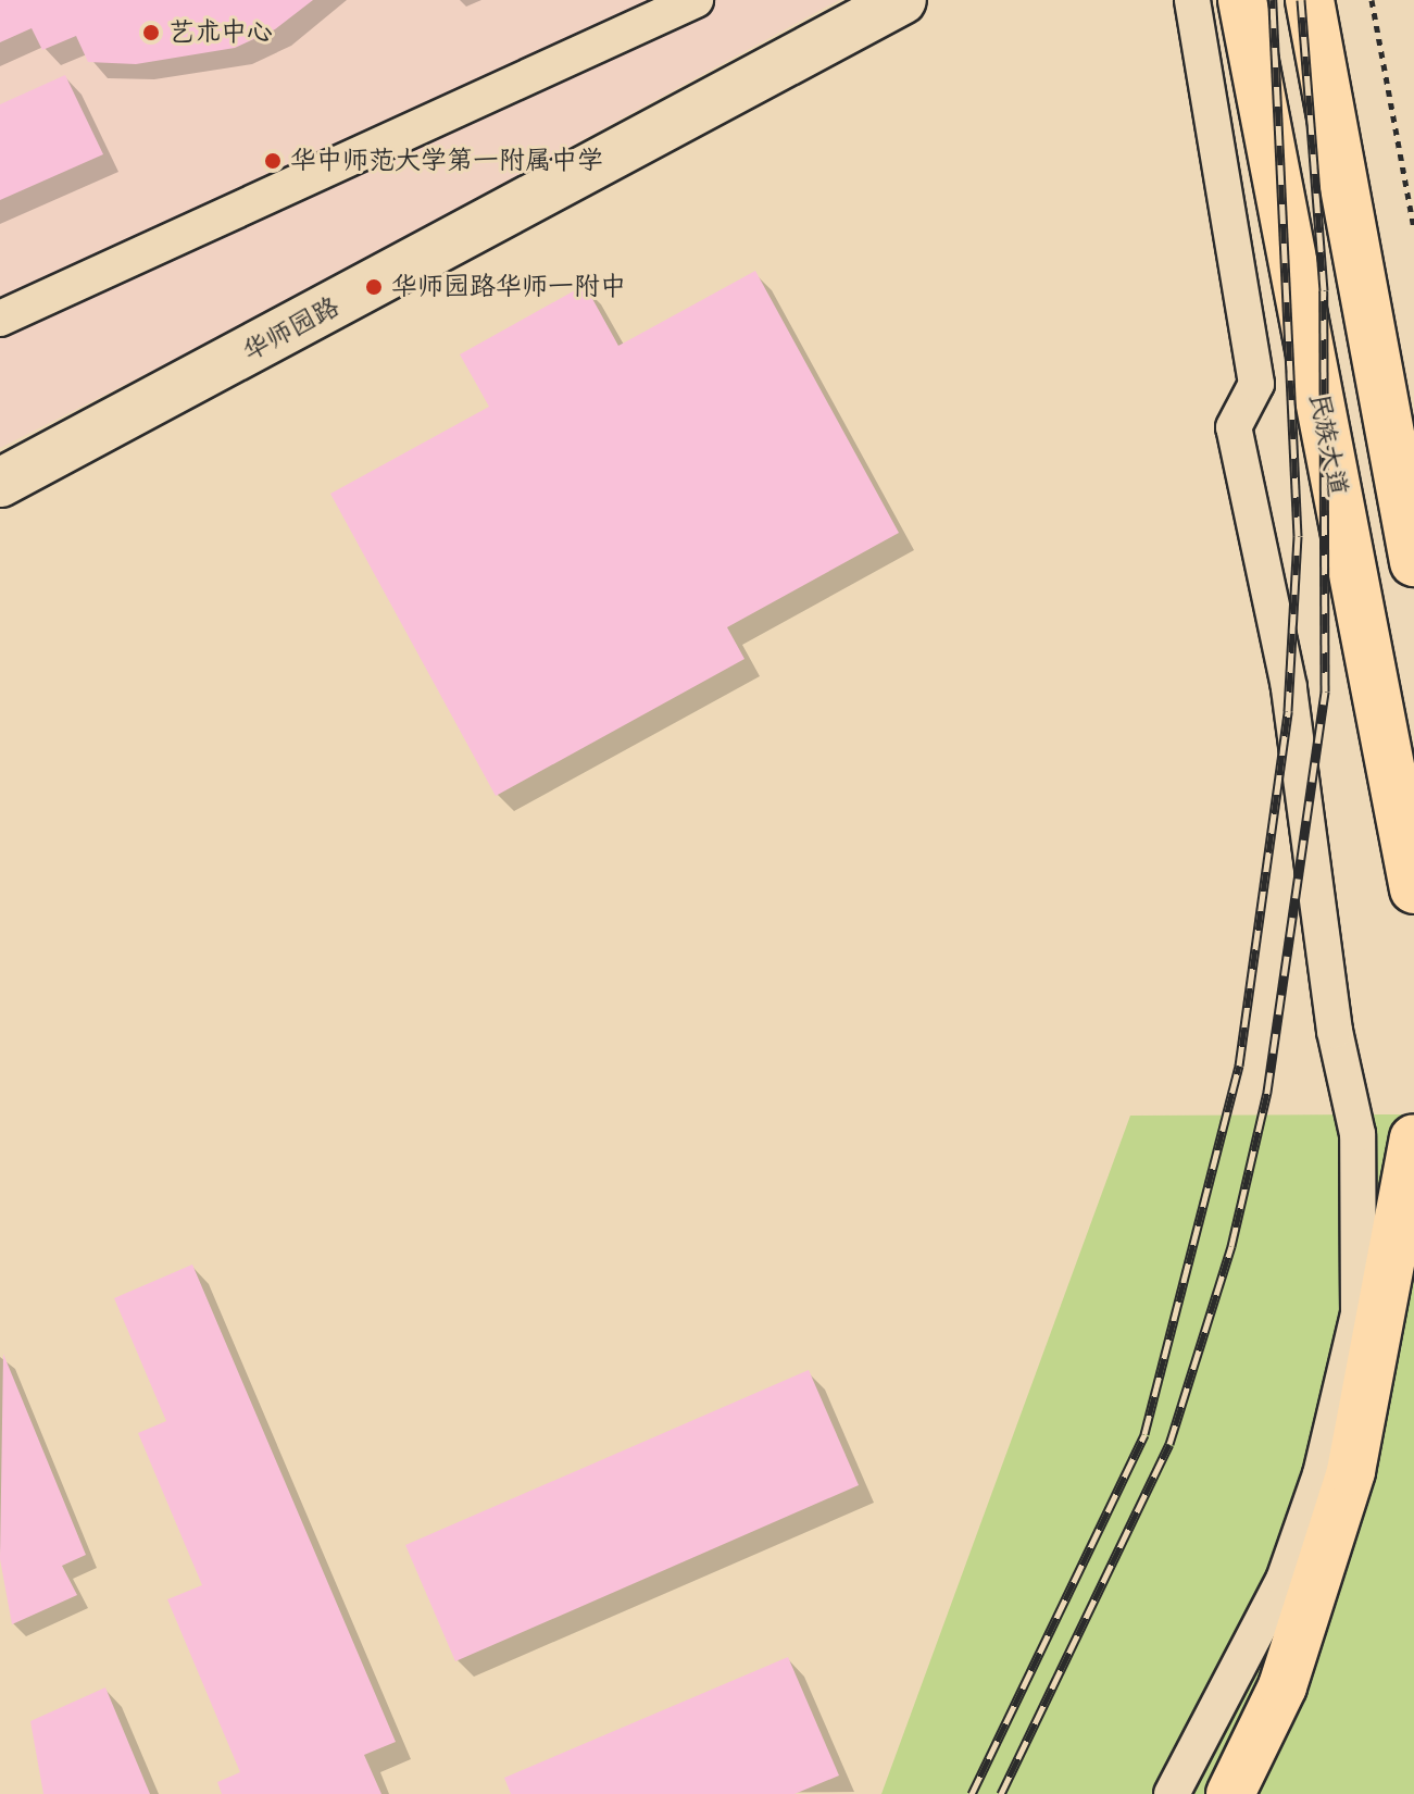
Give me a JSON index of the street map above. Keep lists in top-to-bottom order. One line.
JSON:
{"streets":{"main road":["华师园路","民族大道"]},"places":["艺术中心","华中师范大学第一附属中学","华师园路华师一附中"]}
